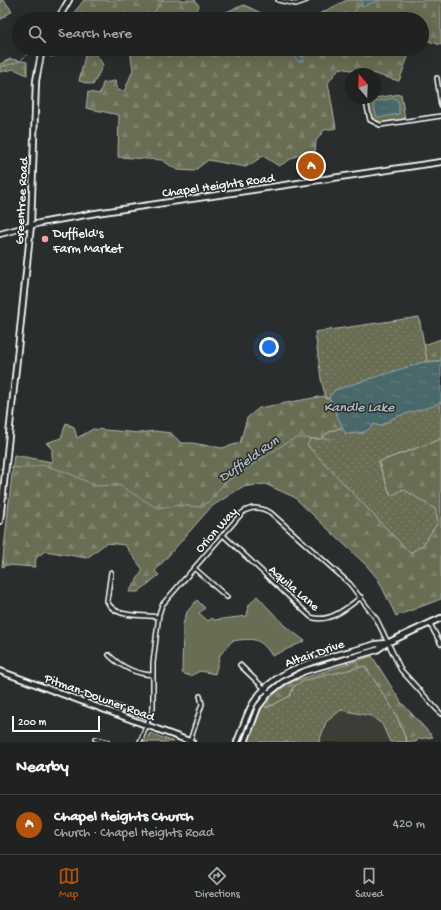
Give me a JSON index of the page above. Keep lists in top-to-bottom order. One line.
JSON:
{"streets":{"street":["Chapel Heights Road","Greentree Road","Orion Way","Aquila Lane","Altair Drive","Pitman-Downer Road"]},"crossings":[["Chapel Heights Road","Greentree Road"],["Orion Way","Aquila Lane"],["Orion Way","Altair Drive"],["Orion Way","Pitman-Downer Road"]],"water":["Kandle Lake","Duffield Run"],"places":["Duffield's Farm Market"],"scale_bar":"200 m","north":"top","page":{"search":"Search here","pins":"A","scale":"200 m","heading":"Nearby","list":[{"mark":"A","name":"Chapel Heights Church","note":"Church · Chapel Heights Road","value":"420 m"}],"nav":["Map","Directions","Saved"]}}
